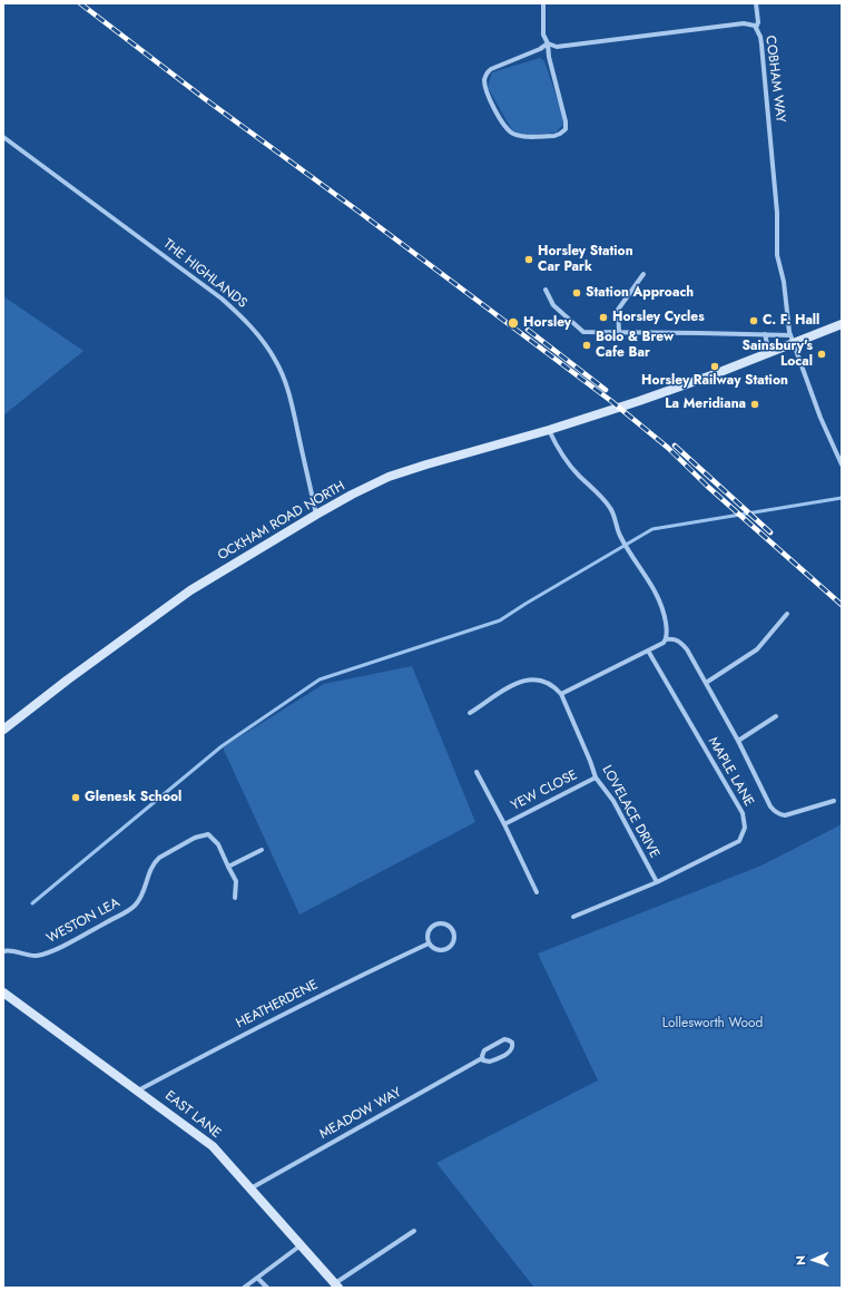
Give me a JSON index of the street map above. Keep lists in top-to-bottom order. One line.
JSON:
{"streets":{"main road":["OCKHAM ROAD NORTH","EAST LANE"],"street":["COBHAM WAY","THE HIGHLANDS","MAPLE LANE","YEW CLOSE","LOVELACE DRIVE","WESTON LEA","HEATHERDENE","MEADOW WAY"]},"crossings":[["COBHAM WAY","OCKHAM ROAD NORTH"],["THE HIGHLANDS","OCKHAM ROAD NORTH"],["MAPLE LANE","LOVELACE DRIVE"],["YEW CLOSE","LOVELACE DRIVE"],["HEATHERDENE","EAST LANE"],["MEADOW WAY","EAST LANE"]],"parks":["Lollesworth Wood"],"places":["Horsley Station Car Park","Station Approach","Horsley Cycles","C. F. Hall","Horsley","Bolo & Brew Cafe Bar","Sainsbury's Local","Horsley Railway Station","La Meridiana","Glenesk School"],"north":"left"}
